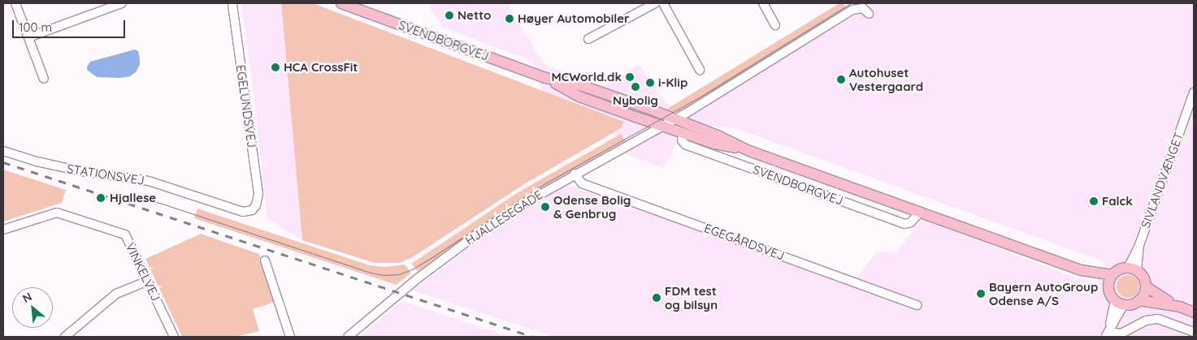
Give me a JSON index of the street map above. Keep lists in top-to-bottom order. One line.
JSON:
{"streets":{"main road":["SVENDBORGVEJ"],"street":["EGELUNDSVEJ","STATIONSVEJ","SIVLANDVÆNGET","HJALLESEGADE","EGEGÅRDSVEJ","VINKELVEJ"]},"crossings":[["SVENDBORGVEJ","SIVLANDVÆNGET"],["SVENDBORGVEJ","HJALLESEGADE"],["EGELUNDSVEJ","STATIONSVEJ"],["HJALLESEGADE","EGEGÅRDSVEJ"]],"places":["Netto","Høyer Automobiler","HCA CrossFit","MCWorld.dk","Autohuset Vestergaard","i-Klip","Nybolig","Hjallese","Falck","Odense Bolig & Genbrug","Bayern AutoGroup Odense A/S","FDM test og bilsyn"],"scale_bar":"100 m","north":"top left"}
